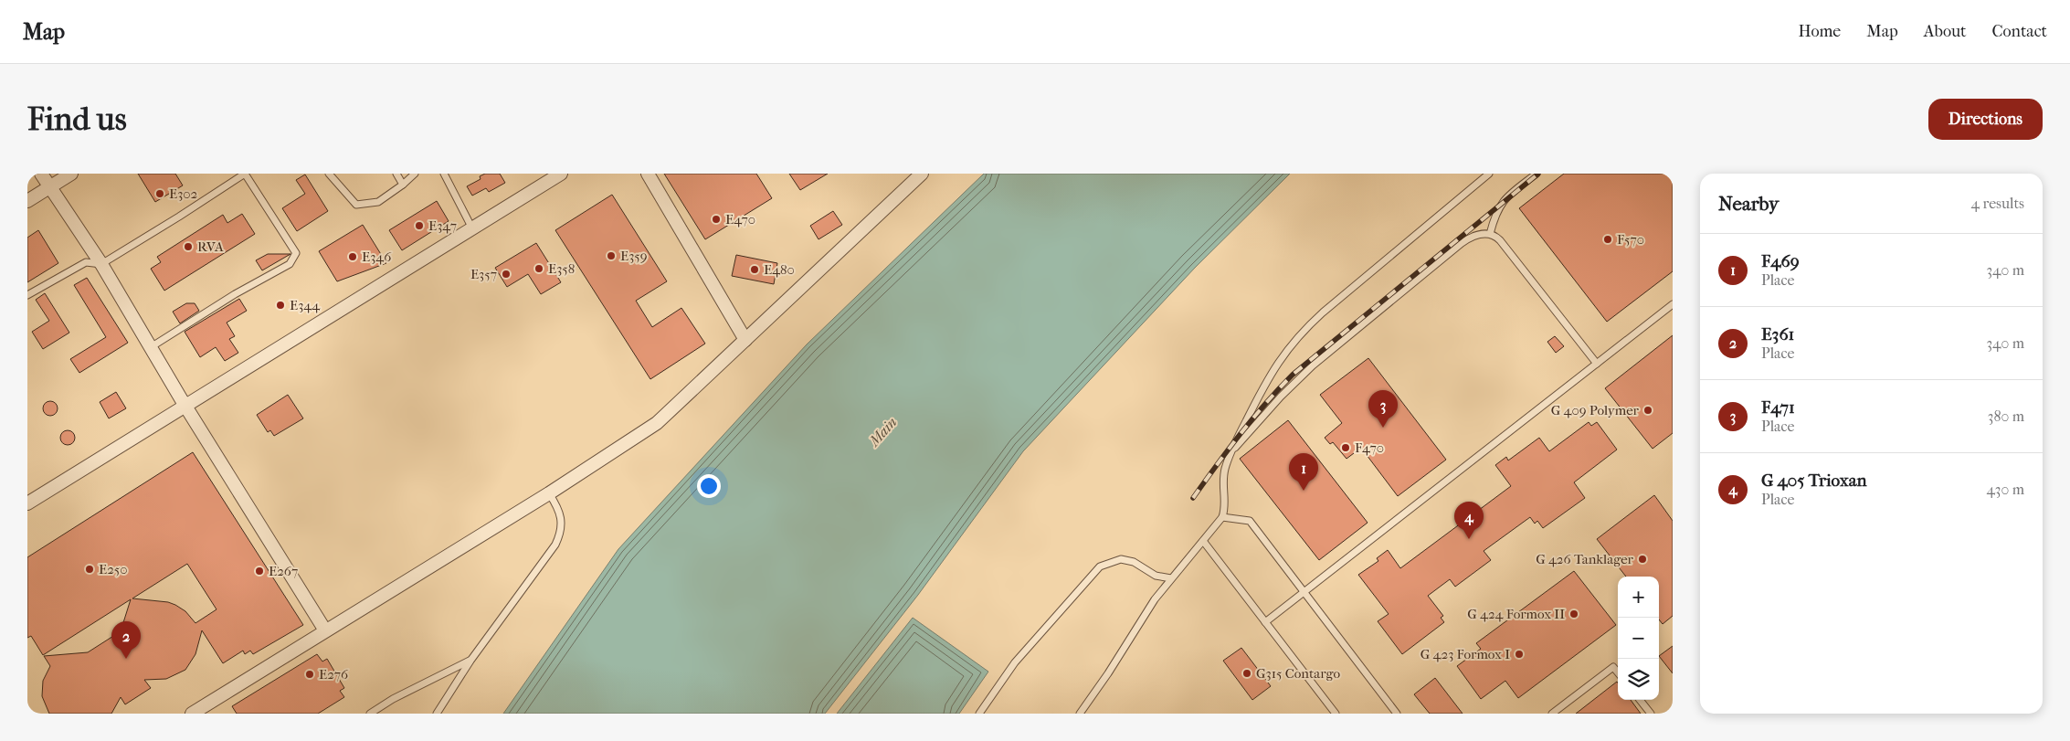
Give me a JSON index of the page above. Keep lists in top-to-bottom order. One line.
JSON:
{"water":["Main"],"places":["E302","E470","E347","F570","RVA","E359","E346","E358","E480","E357","E344","G 409 Polymer","F470","G 426 Tanklager","E250","E267","G 424 Formox II","G 423 Formox I","G315 Contargo","E276"],"page":{"header":"Map","nav":["Home","Map","About","Contact"],"buttons":"Directions","title":"Find us","heading":["Nearby","4 results"],"list":[{"mark":"1","name":"F469","note":"Place","value":"340 m"},{"mark":"2","name":"E361","note":"Place","value":"340 m"},{"mark":"3","name":"F471","note":"Place","value":"380 m"},{"mark":"4","name":"G 405 Trioxan","note":"Place","value":"430 m"}],"pins":["3","1","4","2"],"map_buttons":["+","−"]}}
